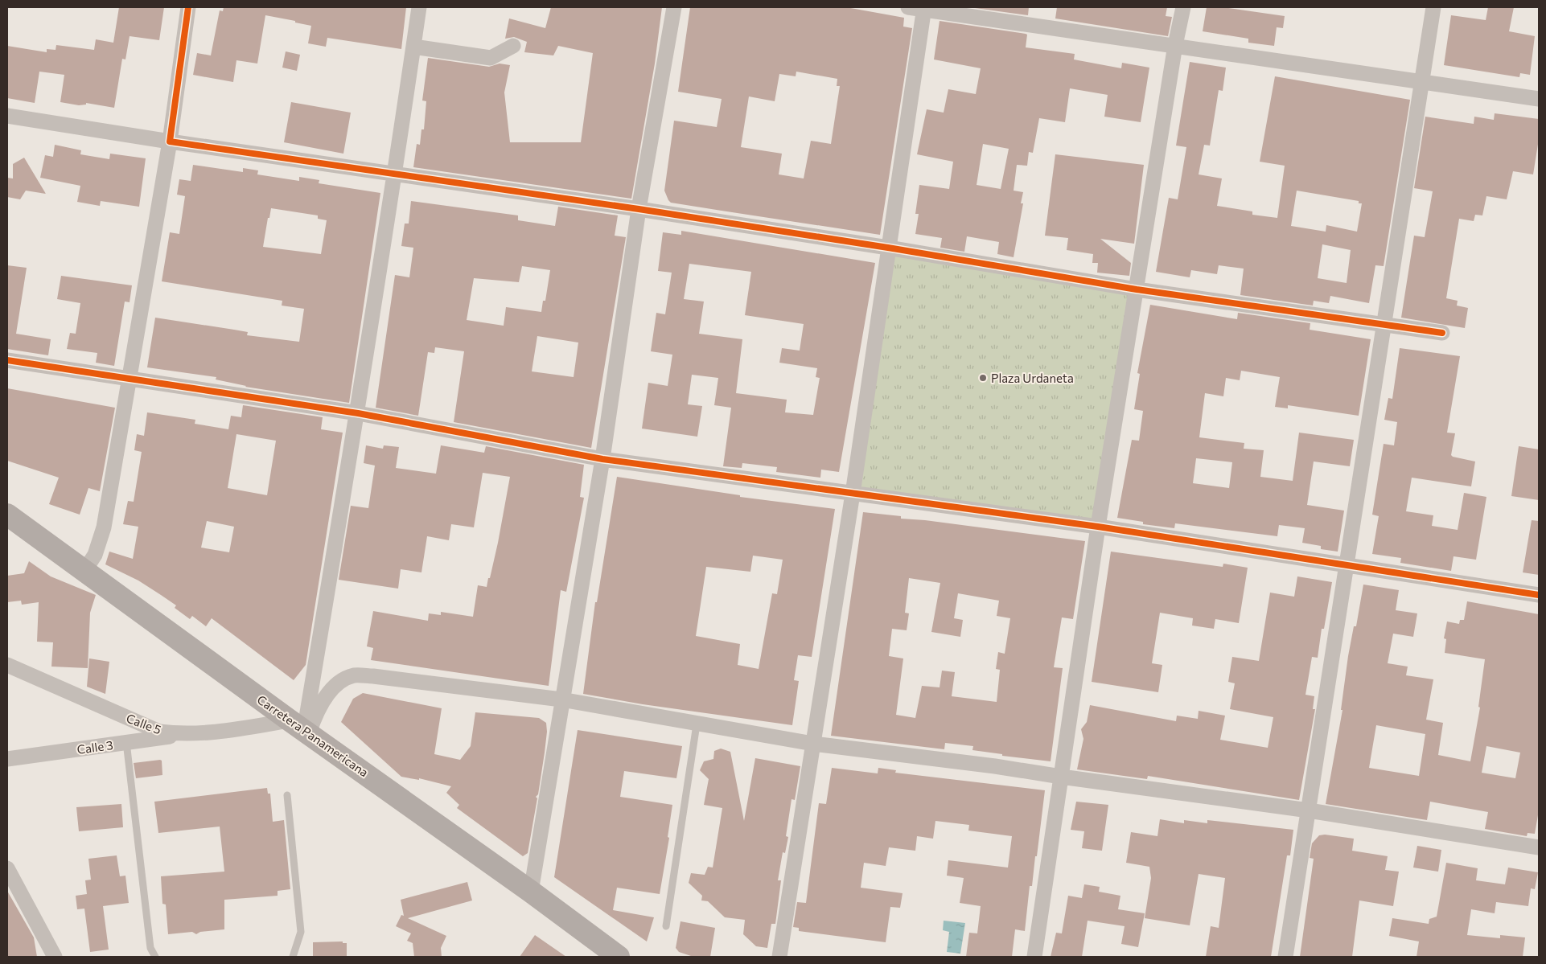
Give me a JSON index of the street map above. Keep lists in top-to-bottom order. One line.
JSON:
{"streets":{"main road":["Carretera Panamericana"],"street":["Calle 5","Calle 3"]},"crossings":[["Calle 5","Carretera Panamericana"],["Calle 5","Calle 3"]],"places":["Plaza Urdaneta"]}
